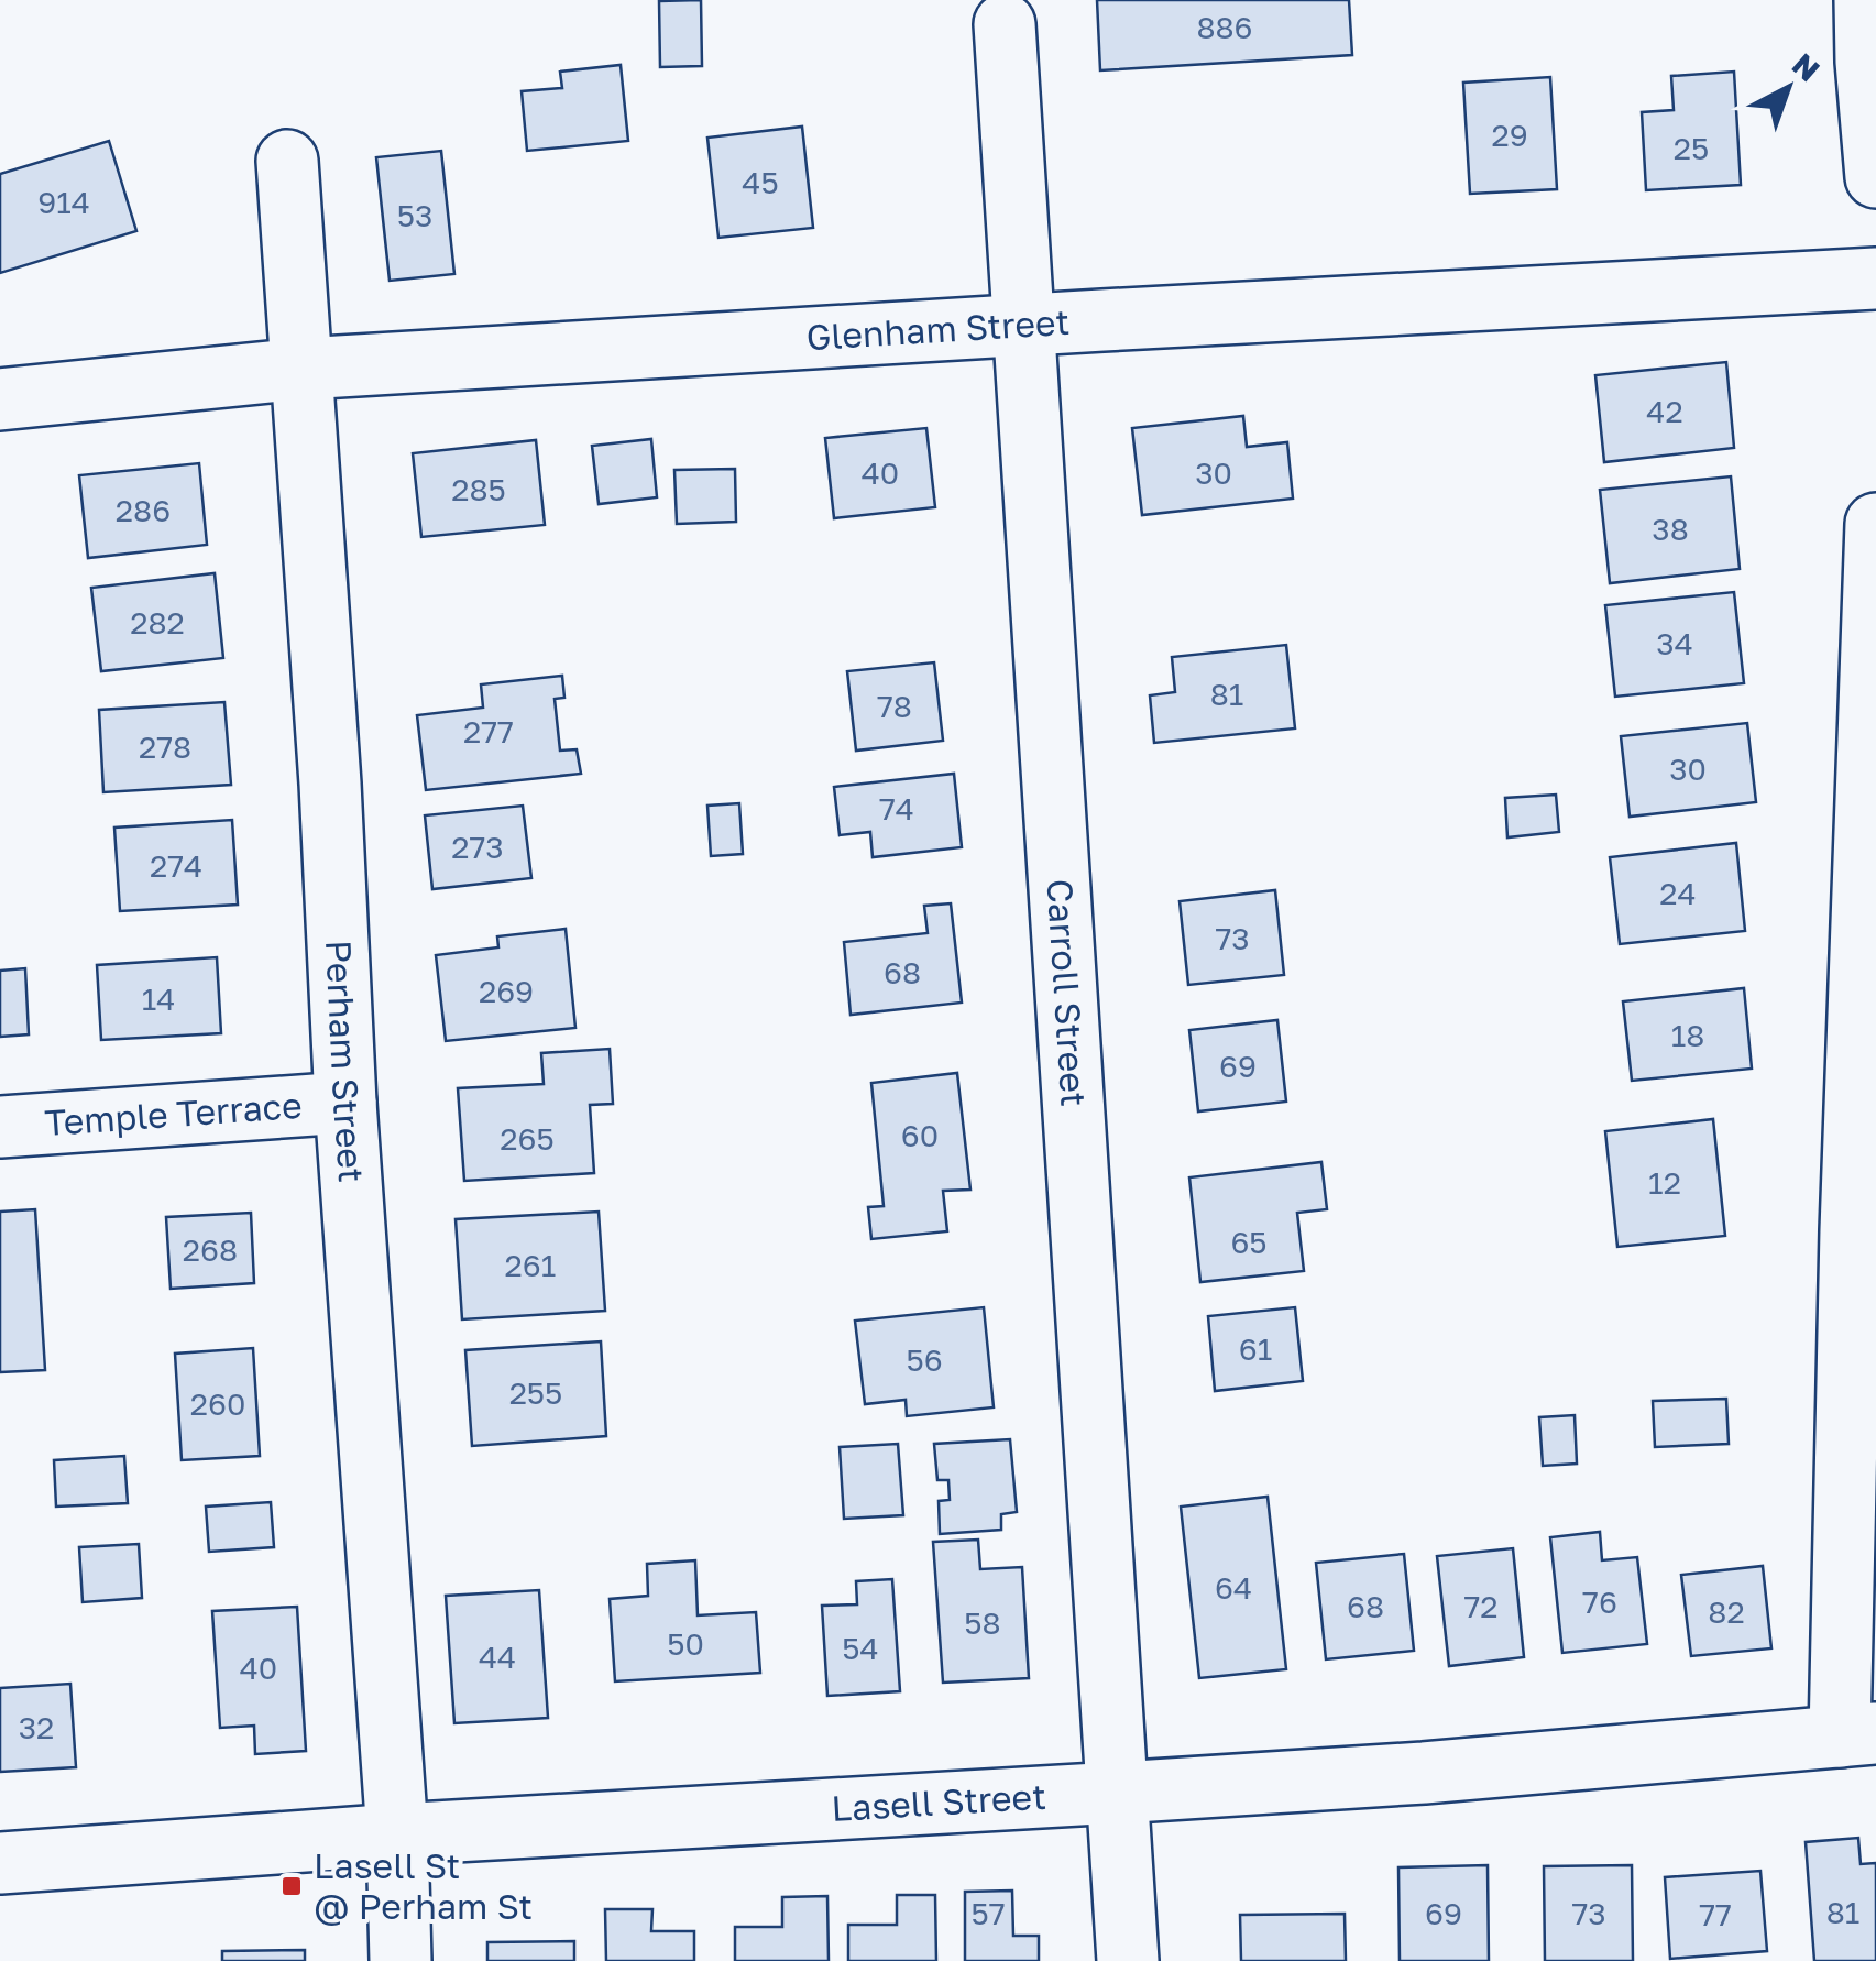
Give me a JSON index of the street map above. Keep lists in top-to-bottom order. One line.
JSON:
{"streets":{"street":["Glenham Street","Carroll Street","Perham Street","Temple Terrace","Lasell Street"]},"crossings":[["Glenham Street","Carroll Street"],["Glenham Street","Perham Street"],["Carroll Street","Lasell Street"],["Perham Street","Temple Terrace"],["Perham Street","Lasell Street"]],"places":{"transit":["Lasell St @ Perham St"]},"house_numbers":["886","29","25","45","914","53","42","40","30","285","286","38","282","34","81","78","277","278","30","74","273","274","24","73","68","269","14","18","69","60","265","12","65","268","261","61","56","255","260","64","76","68","72","82","58","50","54","44","40","32","81","57","69","73","77"],"north":"top right"}
